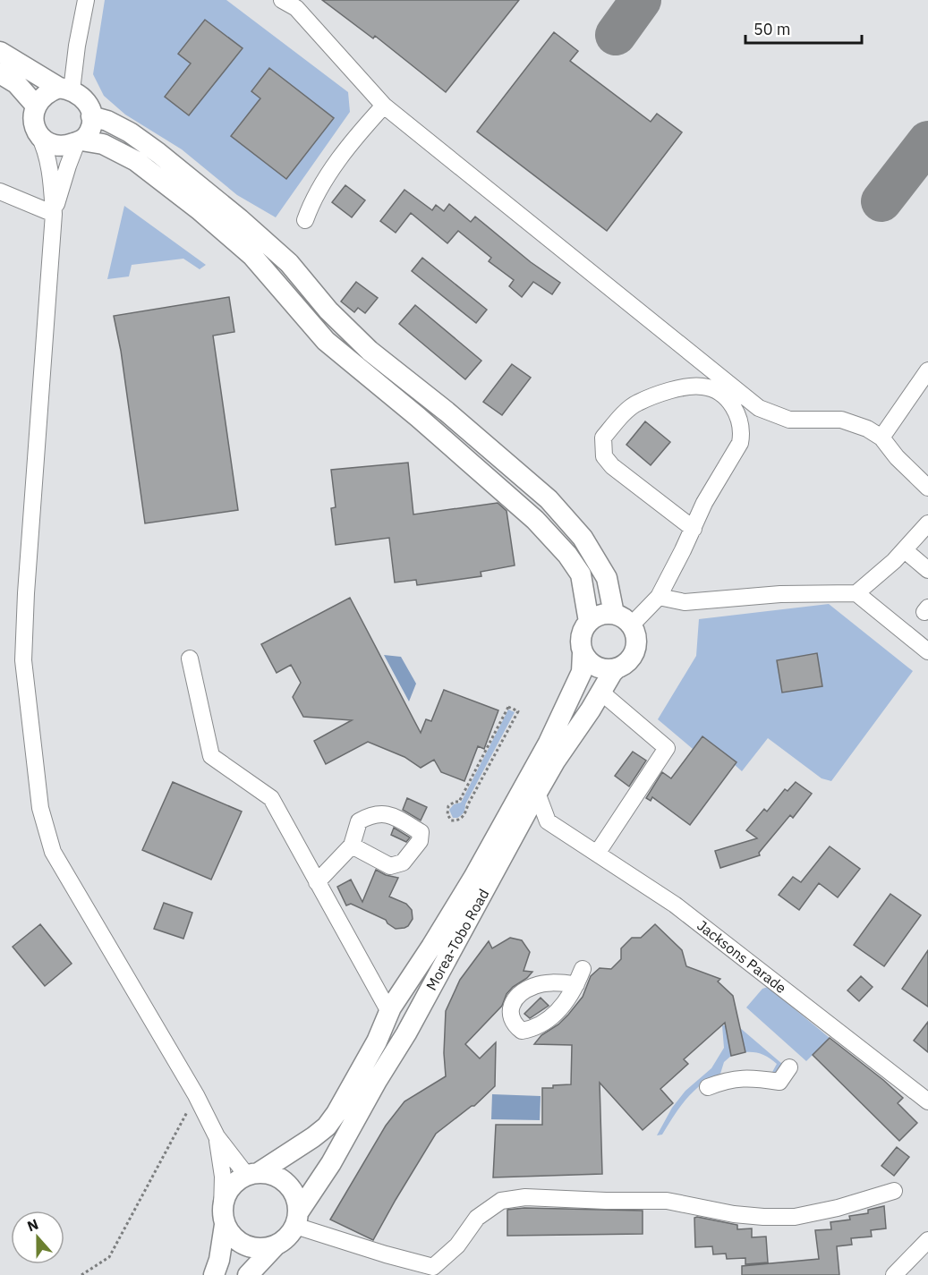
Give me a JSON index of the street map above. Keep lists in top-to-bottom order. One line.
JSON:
{"streets":{"main road":["Morea-Tobo Road"],"street":["Jacksons Parade"]},"scale_bar":"50 m","north":"top"}
